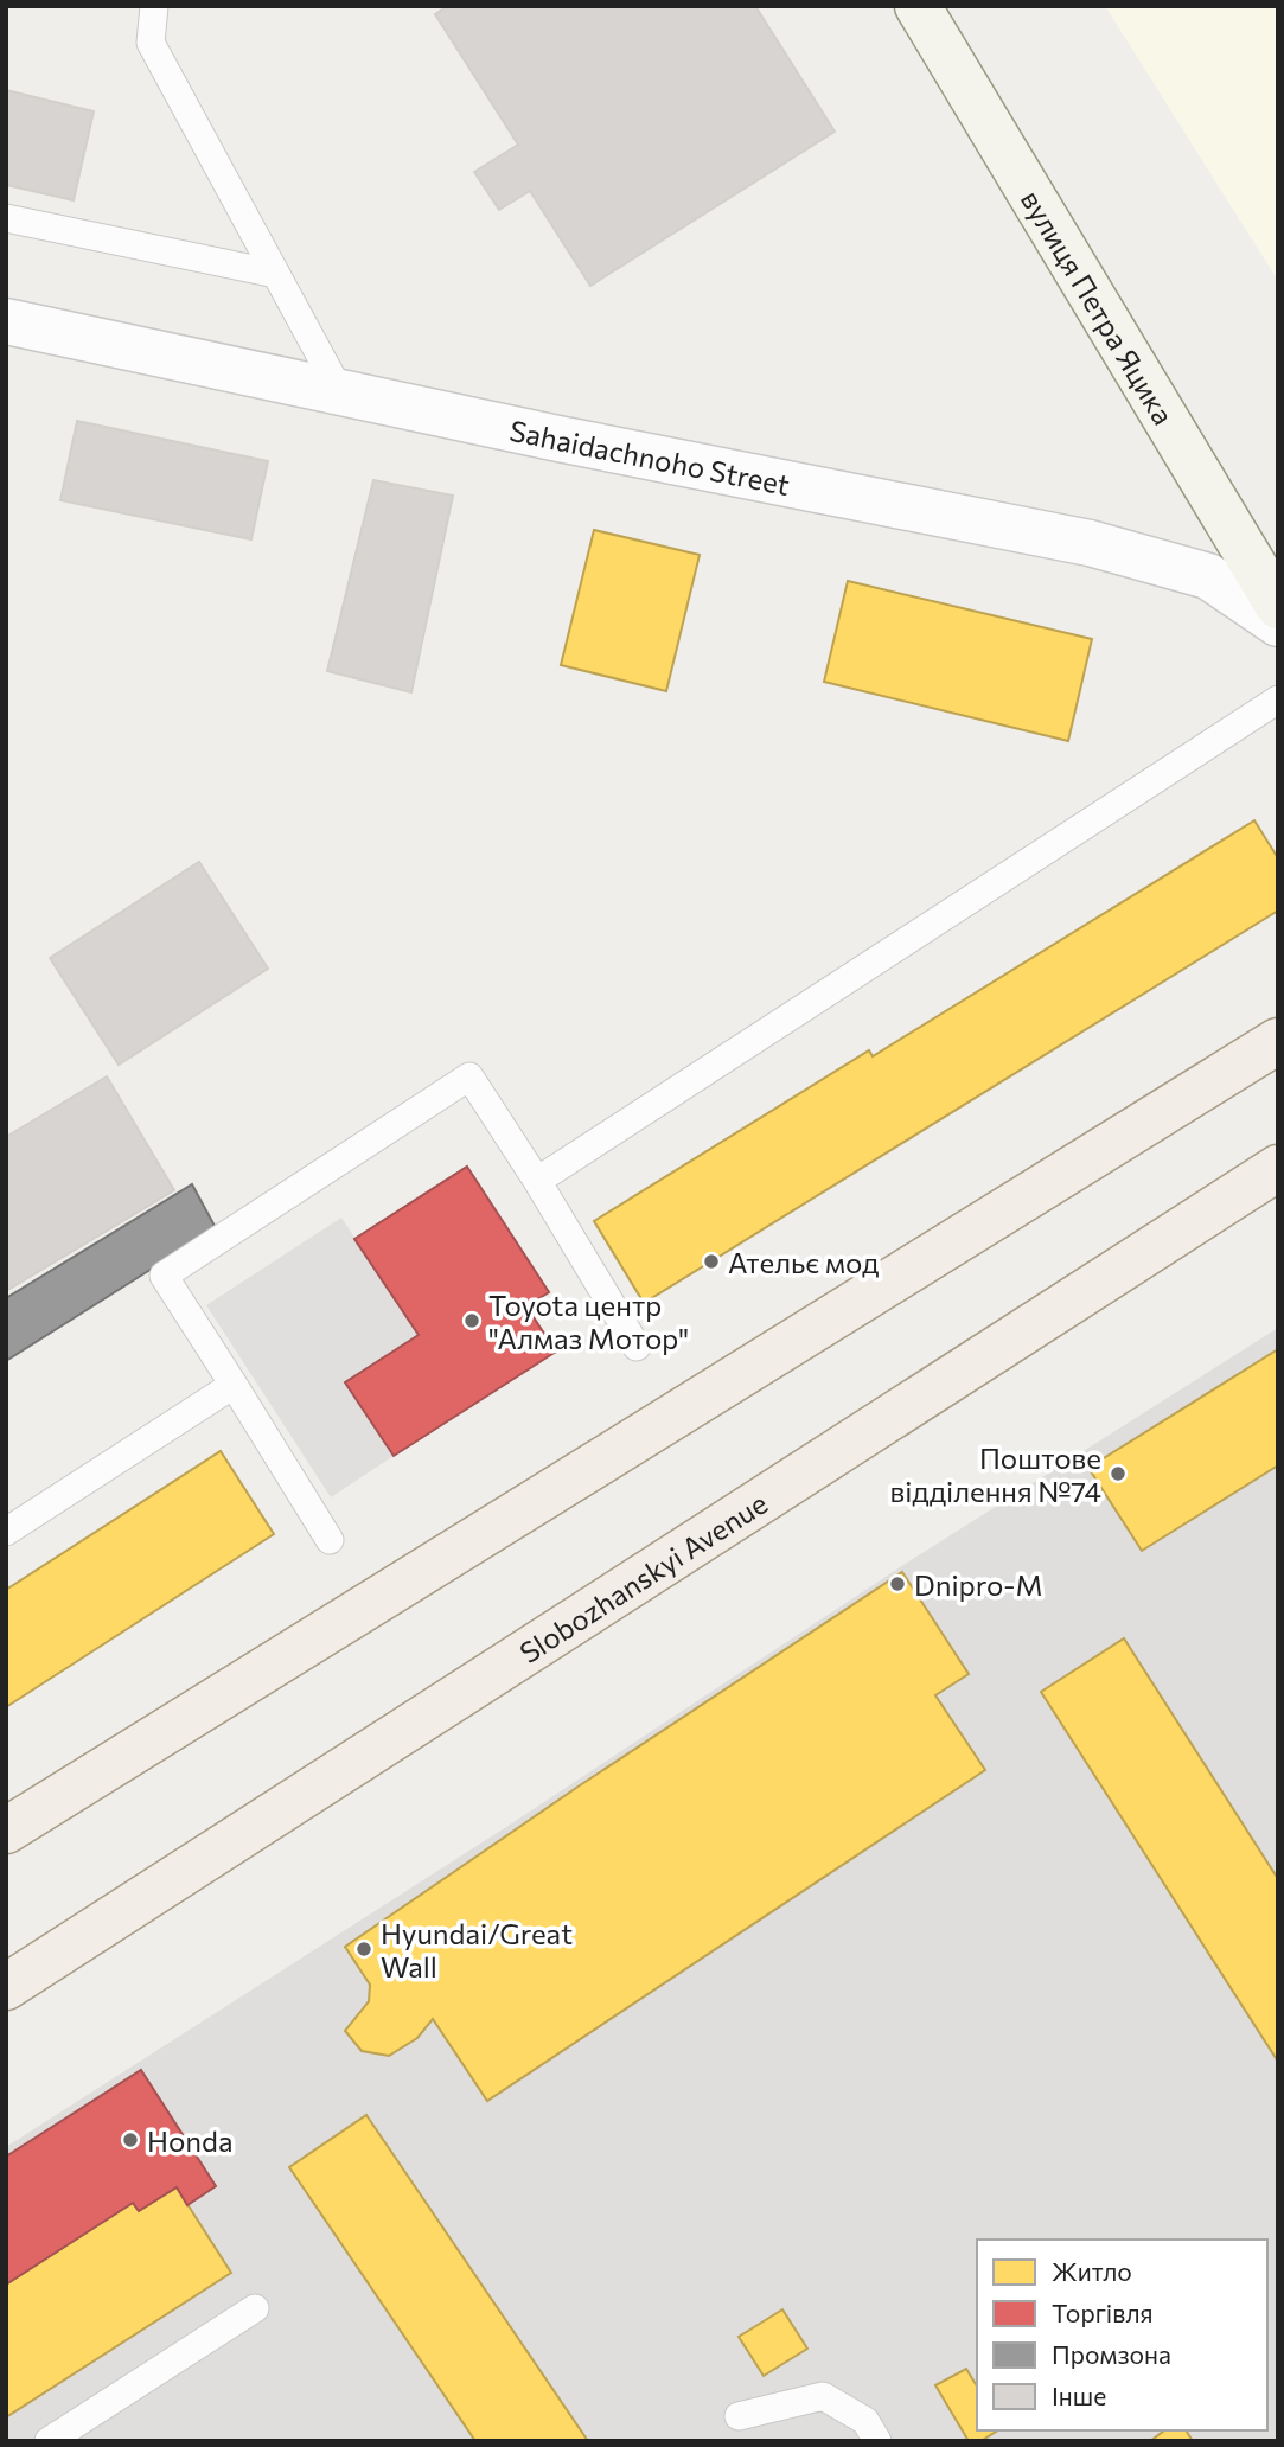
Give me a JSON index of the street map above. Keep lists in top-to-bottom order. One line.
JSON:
{"streets":{"main road":["Slobozhanskyi Avenue"],"street":["вулиця Петра Яцика","Sahaidachnoho Street"]},"places":["Ательє мод","Toyota центр \"Алмаз Мотор\"","Поштове відділення №74","Dnipro-M","Hyundai/Great Wall","Honda"],"legend":["Житло","Торгівля","Промзона","Інше"]}
